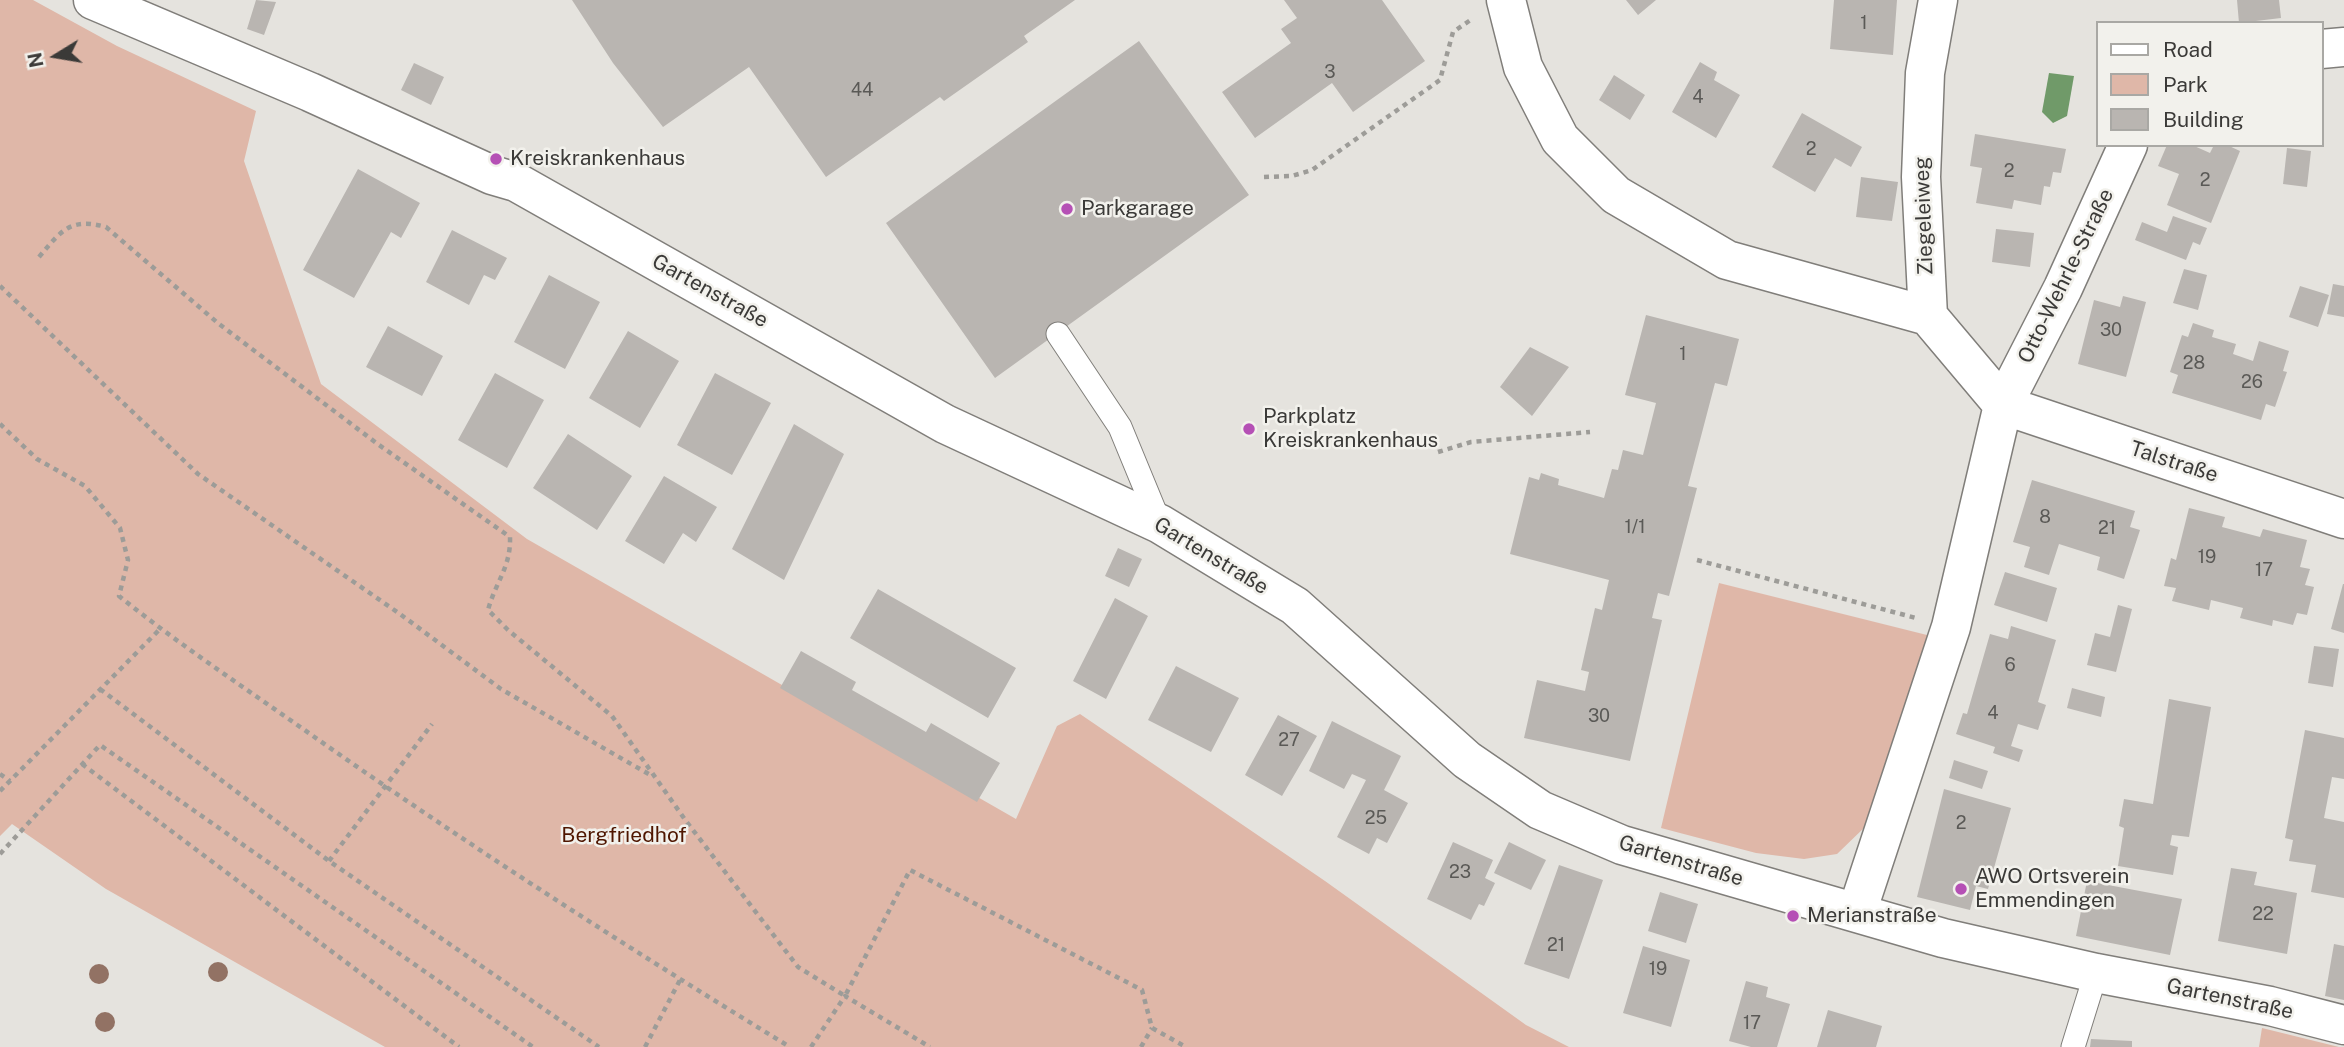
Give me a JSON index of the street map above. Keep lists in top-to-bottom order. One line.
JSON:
{"streets":{"street":["Ziegeleiweg","Otto-Wehrle-Straße","Gartenstraße","Talstraße"]},"crossings":[["Otto-Wehrle-Straße","Talstraße"]],"parks":["Bergfriedhof"],"places":["Kreiskrankenhaus","Parkgarage","Parkplatz Kreiskrankenhaus","AWO Ortsverein Emmendingen","Merianstraße"],"house_numbers":["1","3","44","4","2","2","2","30","1","28","26","8","1/1","21","19","17","6","4","30","27","25","2","23","22","21","19","17"],"legend":["Road","Park","Building"],"north":"left"}
